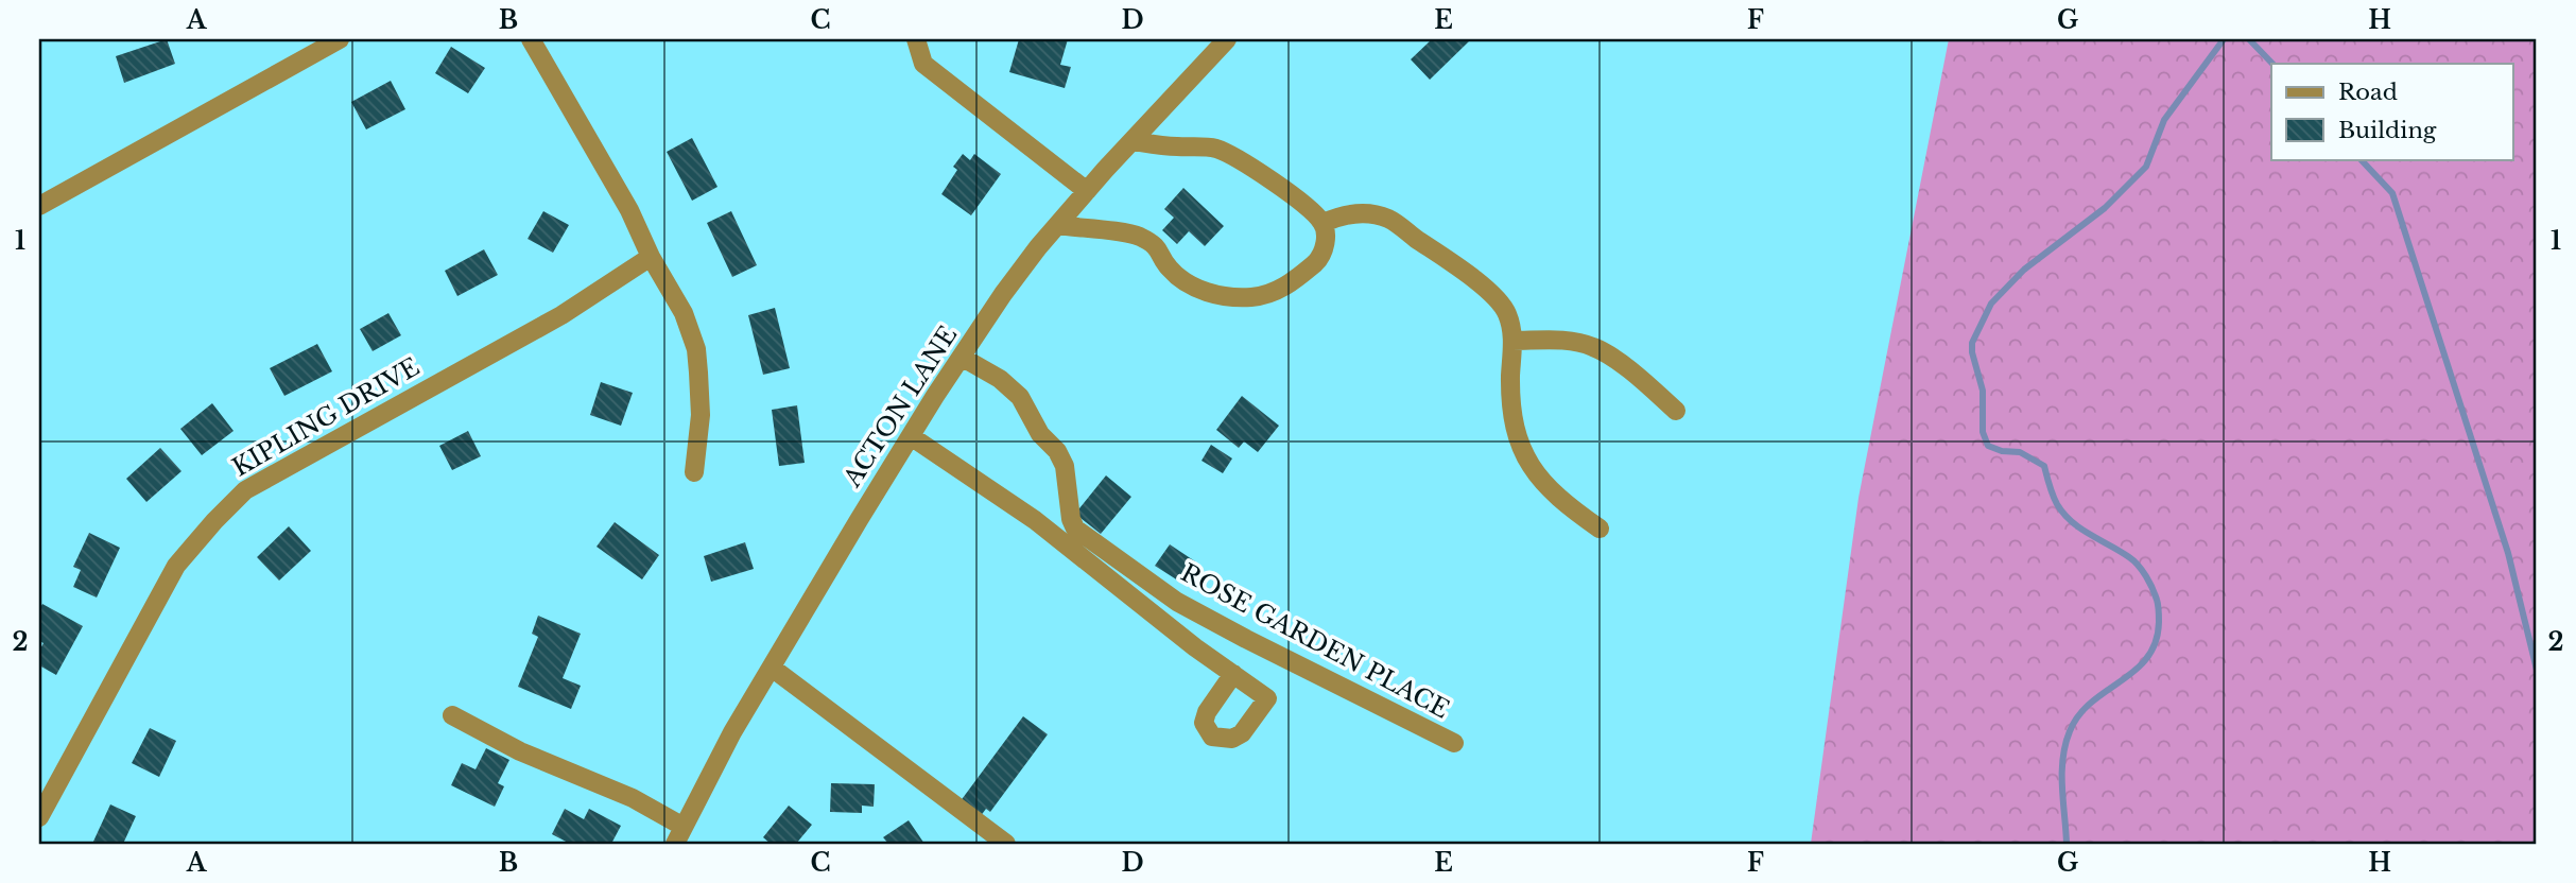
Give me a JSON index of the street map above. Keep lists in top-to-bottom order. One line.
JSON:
{"streets":{"street":["ACTON LANE","KIPLING DRIVE","ROSE GARDEN PLACE"]},"crossings":[["ACTON LANE","ROSE GARDEN PLACE"]],"legend":["Road","Building"],"grid":{"columns":["A","B","C","D","E","F","G","H"],"rows":["1","2"]}}
